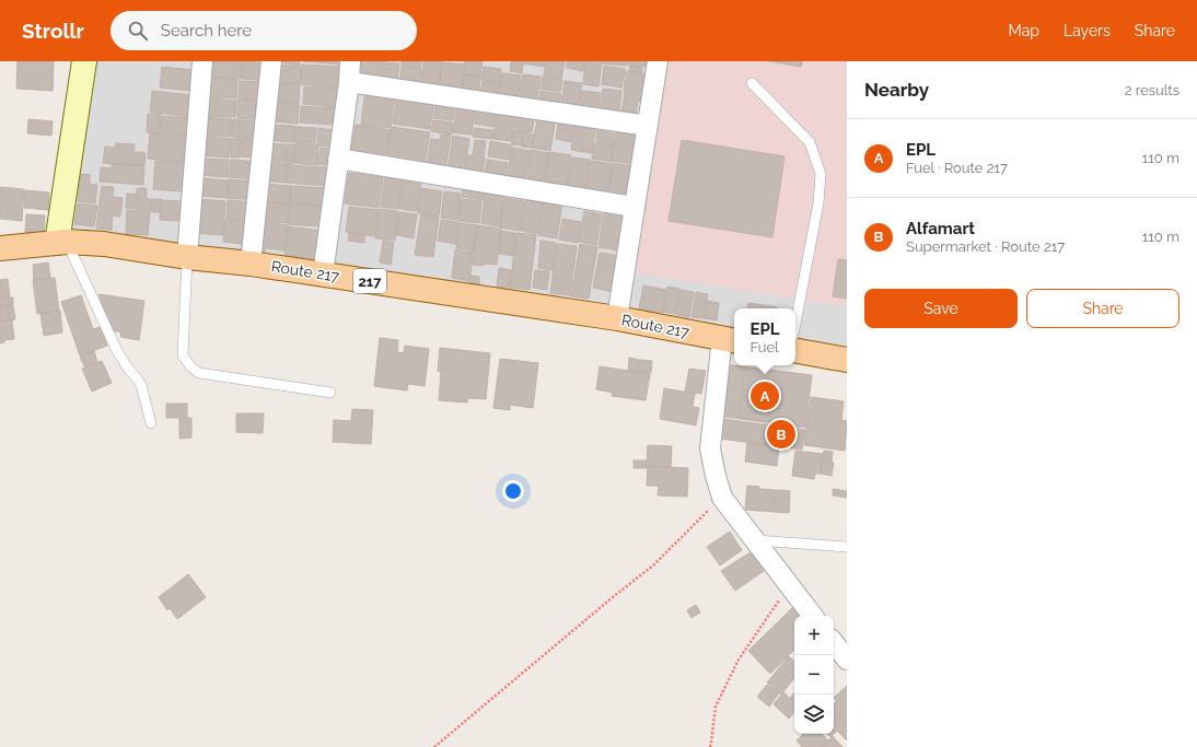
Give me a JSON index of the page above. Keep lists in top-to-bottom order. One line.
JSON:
{"streets":{"main road":["Route 217","217"]},"page":{"header":"Strollr","search":"Search here","nav":["Map","Layers","Share"],"heading":["Nearby","2 results"],"list":[{"mark":"A","name":"EPL","note":"Fuel · Route 217","value":"110 m"},{"mark":"B","name":"Alfamart","note":"Supermarket · Route 217","value":"110 m"}],"buttons":["Save","Share"],"popup":["EPL","Fuel"],"pins":["A","B"],"map_buttons":["+","−"]}}
